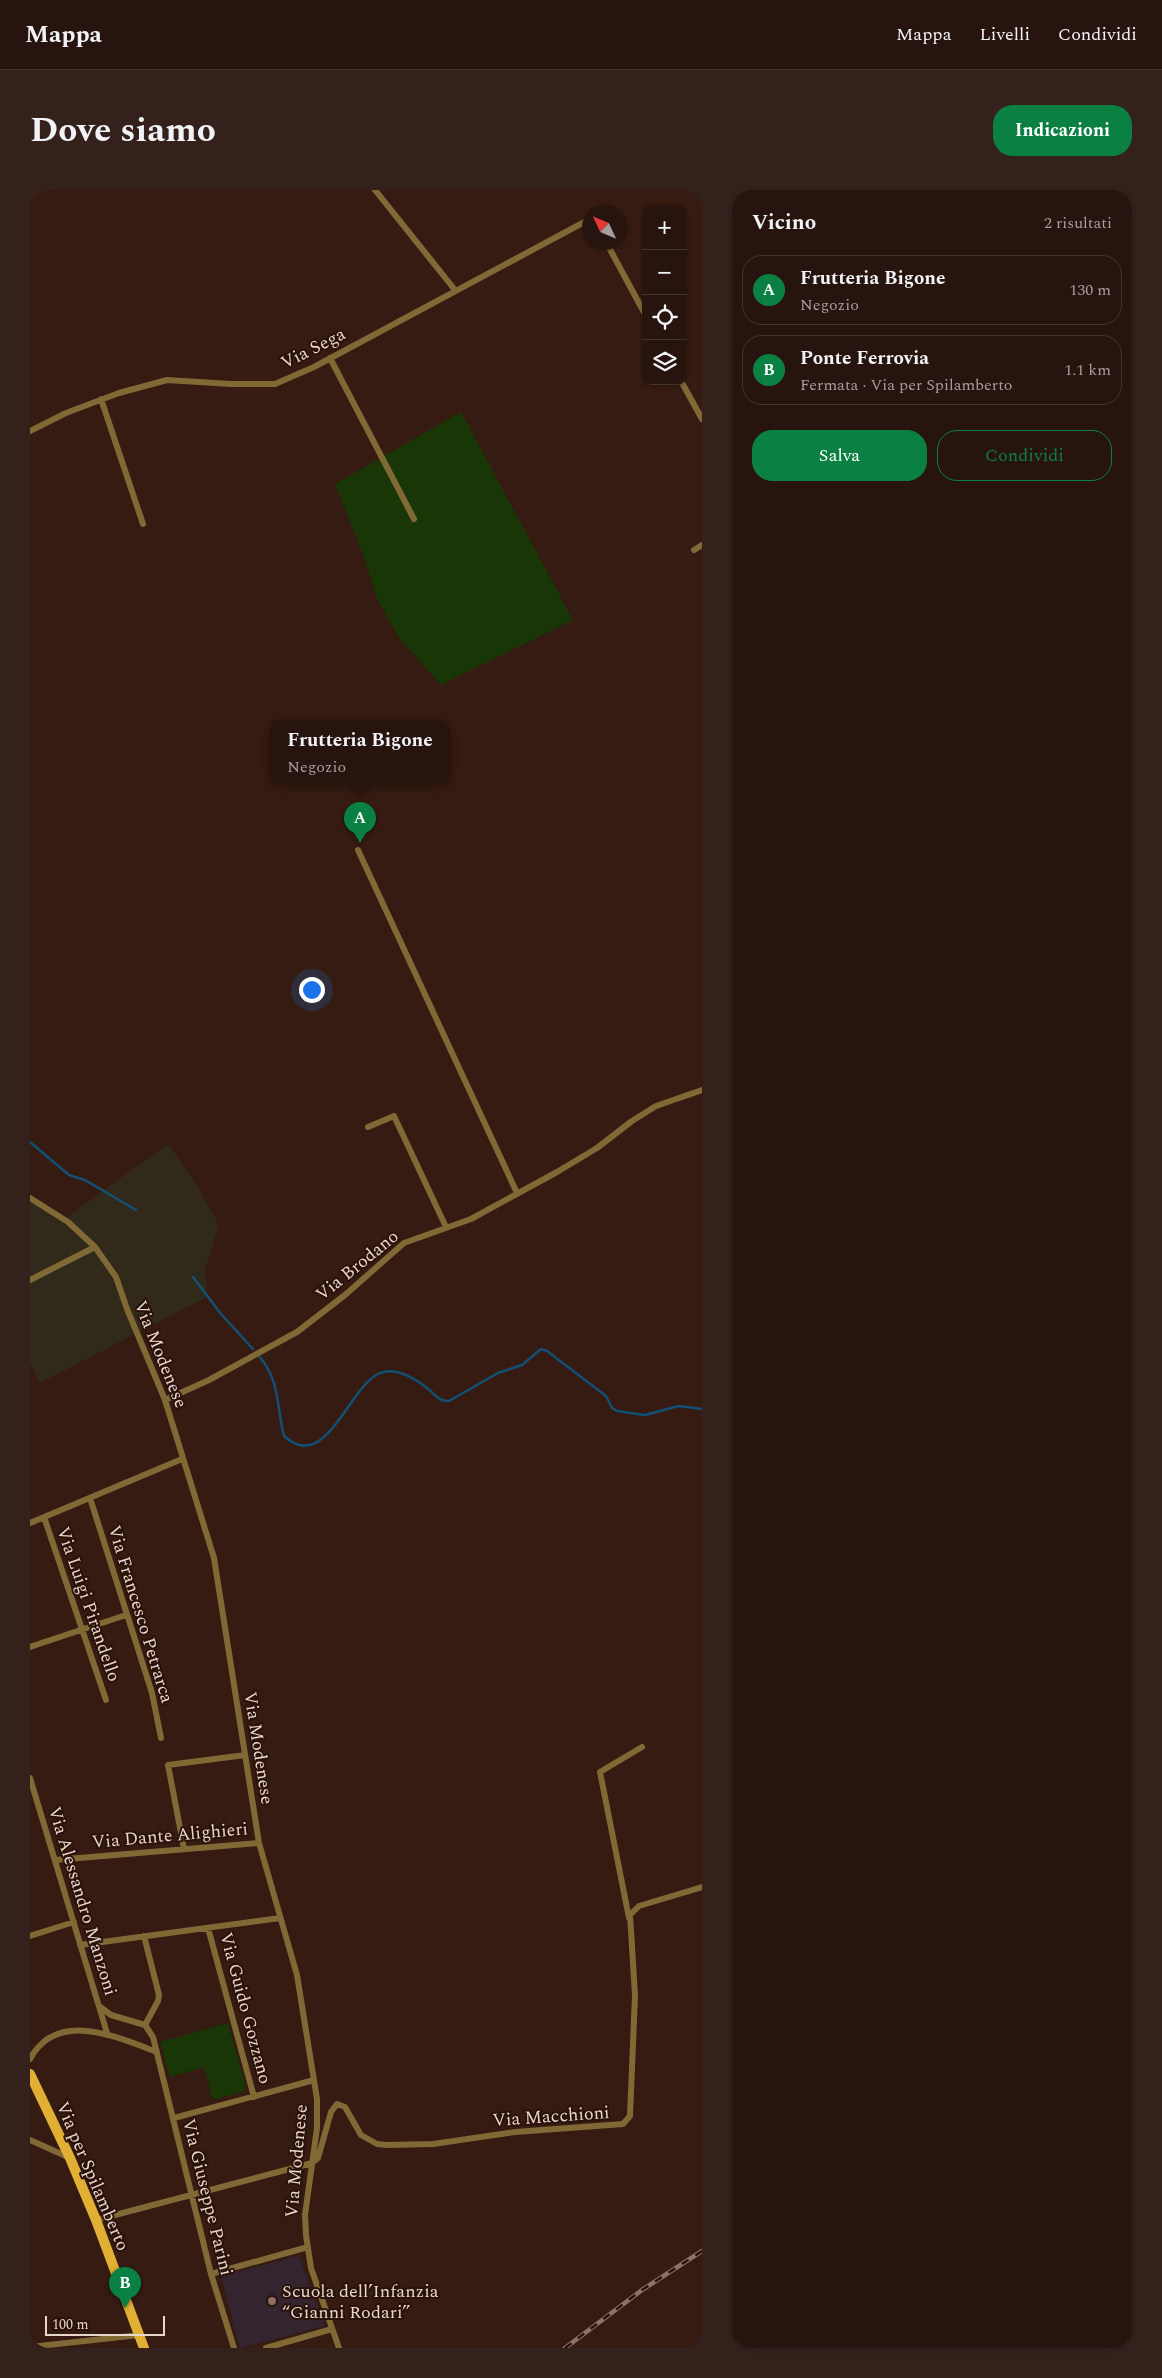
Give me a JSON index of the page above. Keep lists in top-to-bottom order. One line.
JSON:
{"streets":{"main road":["Via per Spilamberto"],"street":["Via Sega","Via Brodano","Via Modenese","Via Luigi Pirandello","Via Francesco Petrarca","Via Dante Alighieri","Via Alessandro Manzoni","Via Guido Gozzano","Via Macchioni","Via Giuseppe Parini"]},"crossings":[["Via Brodano","Via Modenese"],["Via Modenese","Via Dante Alighieri"],["Via Modenese","Via Macchioni"],["Via Dante Alighieri","Via Alessandro Manzoni"]],"places":["Scuola dell’Infanzia “Gianni Rodari”"],"scale_bar":"100 m","north":"top left","page":{"header":"Mappa","nav":["Mappa","Livelli","Condividi"],"title":"Dove siamo","buttons":["Indicazioni",["Salva","Condividi"]],"heading":["Vicino","2 risultati"],"map_buttons":["+","−"],"list":[{"mark":"A","name":"Frutteria Bigone","note":"Negozio","value":"130 m"},{"mark":"B","name":"Ponte Ferrovia","note":"Fermata · Via per Spilamberto","value":"1.1 km"}],"popup":["Frutteria Bigone","Negozio"],"pins":["A","B"],"scale":"100 m"}}
